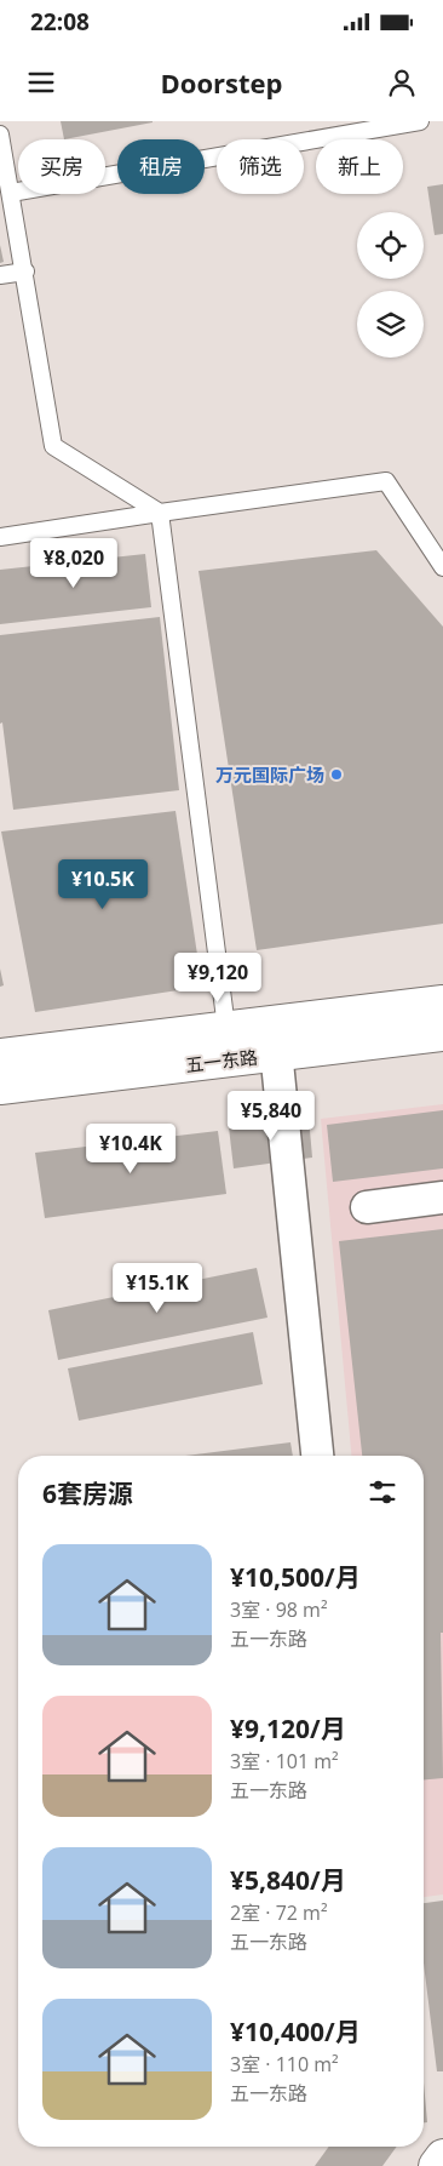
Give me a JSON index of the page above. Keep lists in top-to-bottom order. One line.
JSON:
{"streets":{"street":["五一东路"]},"places":["万元国际广场"],"page":{"status":"22:08","header":"Doorstep","chip":["买房","租房","筛选","新上"],"price":["¥8,020","¥10.5K","¥9,120","¥5,840","¥10.4K","¥15.1K"],"heading":"6套房源","list":[{"name":"¥10,500/月","note":"3室 · 98 m² · 五一东路"},{"name":"¥9,120/月","note":"3室 · 101 m² · 五一东路"},{"name":"¥5,840/月","note":"2室 · 72 m² · 五一东路"},{"name":"¥10,400/月","note":"3室 · 110 m² · 五一东路"}]}}
